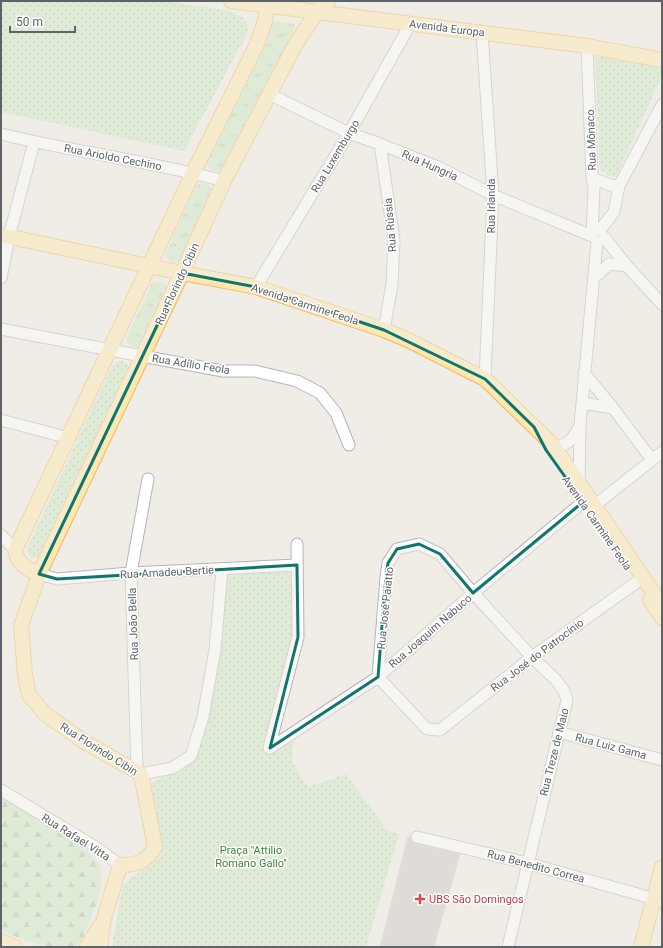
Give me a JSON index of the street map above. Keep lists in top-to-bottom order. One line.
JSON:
{"streets":{"main road":["Avenida Europa","Rua Florindo Cibin","Avenida Carmine Feola","Rua Rafael Vitta"],"street":["Rua Mônaco","Rua Luxemburgo","Rua Arioldo Cechino","Rua Hungria","Rua Irlanda","Rua Rússia","Rua Adílio Feola","Rua Amadeu Bertie","Rua José Paiatto","Rua João Bella","Rua Joaquim Nabuco","Rua José do Patrocínio","Rua Luiz Gama","Rua Treze de Maio","Rua Benedito Correa"]},"crossings":[["Avenida Europa","Rua Mônaco"],["Avenida Europa","Rua Luxemburgo"],["Avenida Europa","Rua Irlanda"],["Avenida Europa","Rua Florindo Cibin"],["Rua Mônaco","Rua Hungria"],["Rua Mônaco","Avenida Carmine Feola"],["Rua Luxemburgo","Rua Hungria"],["Rua Luxemburgo","Avenida Carmine Feola"],["Rua Arioldo Cechino","Rua Florindo Cibin"],["Rua Hungria","Rua Irlanda"],["Rua Hungria","Rua Rússia"],["Rua Hungria","Rua Florindo Cibin"],["Rua Irlanda","Avenida Carmine Feola"],["Rua Rússia","Avenida Carmine Feola"],["Rua Florindo Cibin","Avenida Carmine Feola"],["Rua Florindo Cibin","Rua Adílio Feola"],["Rua Florindo Cibin","Rua Amadeu Bertie"],["Rua Florindo Cibin","Rua João Bella"],["Rua Florindo Cibin","Rua Rafael Vitta"],["Avenida Carmine Feola","Rua Joaquim Nabuco"],["Avenida Carmine Feola","Rua José do Patrocínio"],["Rua Amadeu Bertie","Rua João Bella"],["Rua Amadeu Bertie","Rua Joaquim Nabuco"],["Rua José Paiatto","Rua Joaquim Nabuco"],["Rua José Paiatto","Rua José do Patrocínio"],["Rua José Paiatto","Rua Treze de Maio"],["Rua Joaquim Nabuco","Rua José do Patrocínio"],["Rua Joaquim Nabuco","Rua Treze de Maio"],["Rua José do Patrocínio","Rua Treze de Maio"],["Rua Luiz Gama","Rua Treze de Maio"],["Rua Treze de Maio","Rua Benedito Correa"]],"parks":["Praça \"Attilio Romano Gallo\""],"places":{"health":["UBS São Domingos"]},"scale_bar":"50 m"}
